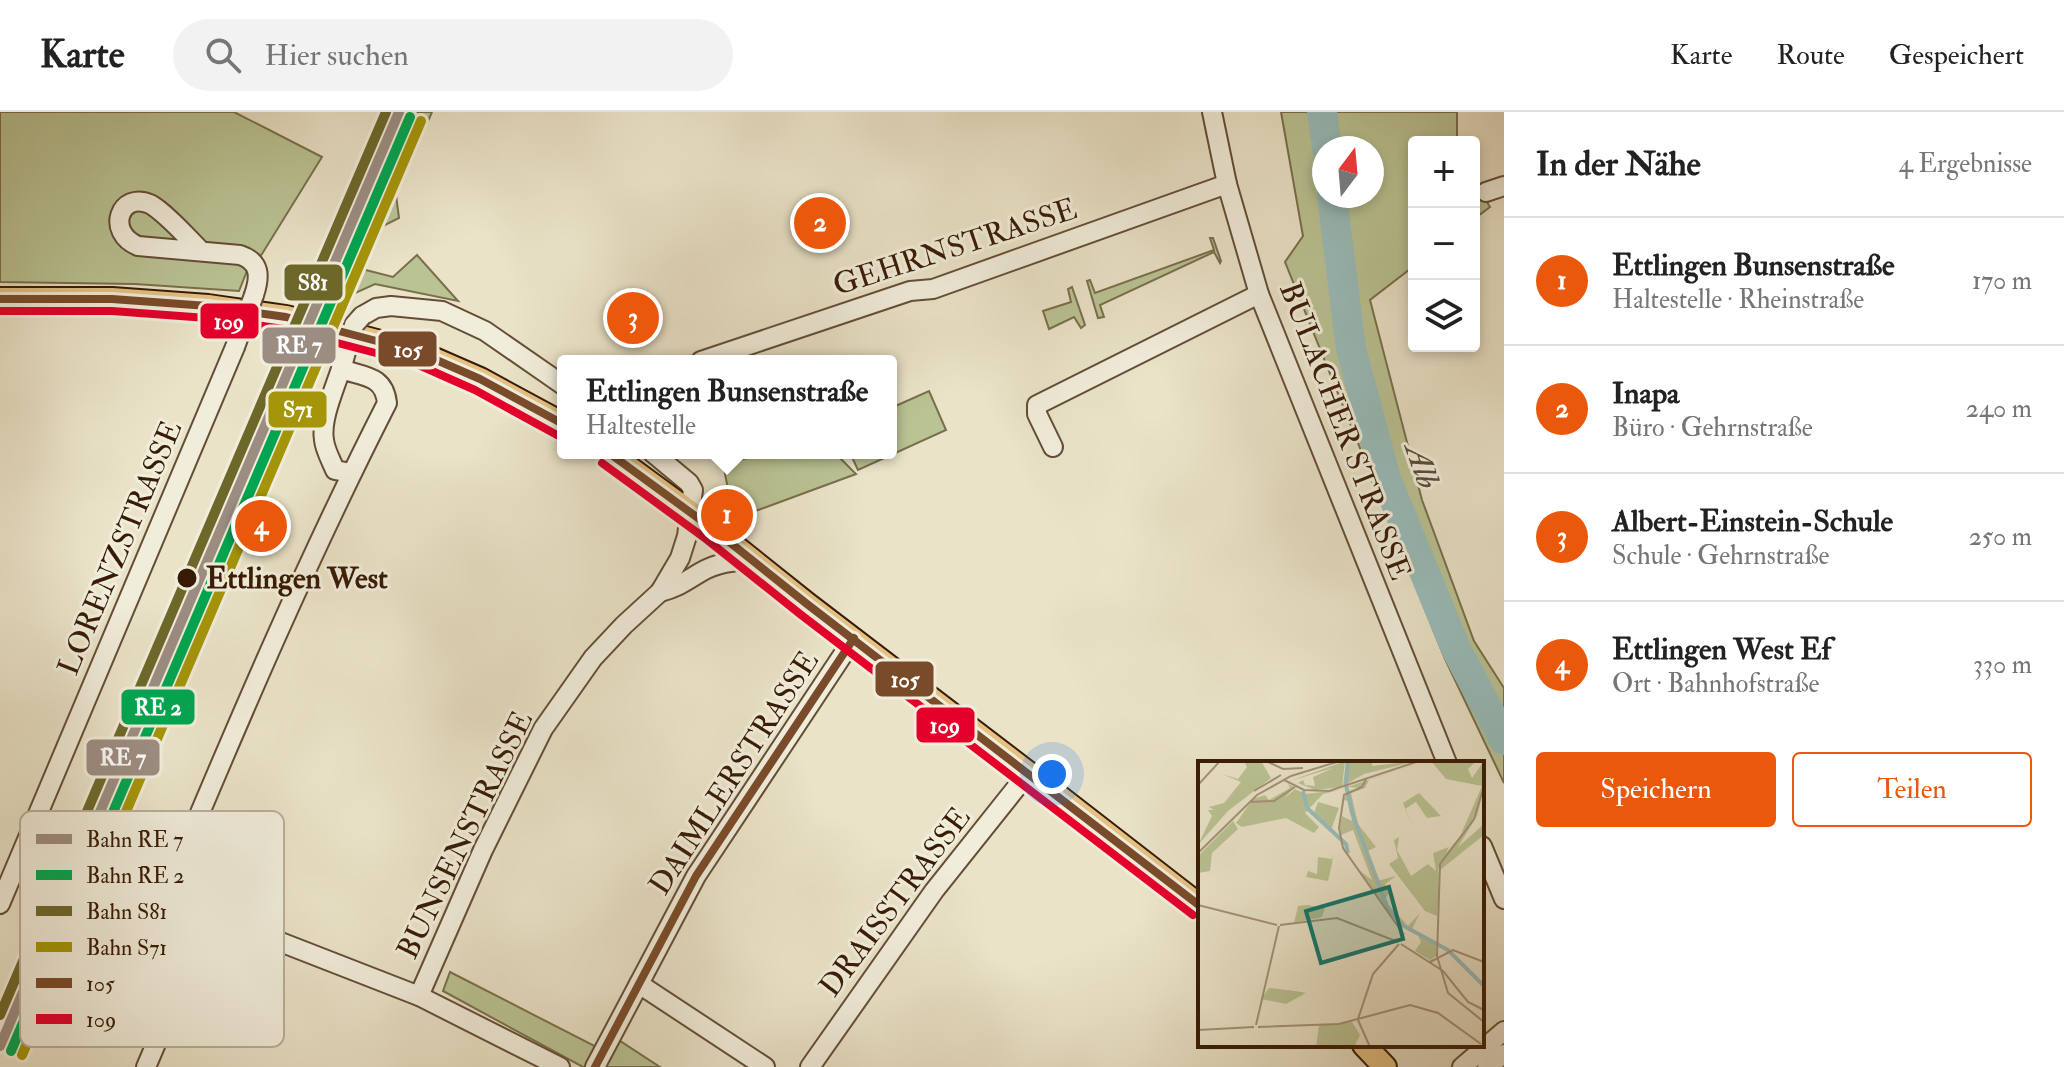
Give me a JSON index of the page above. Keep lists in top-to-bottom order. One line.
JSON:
{"streets":{"street":["GEHRNSTRASSE","BULACHER STRASSE","LORENZSTRASSE","DAIMLERSTRASSE","BUNSENSTRASSE","DRAISSTRASSE"]},"crossings":[["GEHRNSTRASSE","BULACHER STRASSE"]],"water":["Alb"],"places":["Ettlingen West"],"lines":["rail line S81","rail line S71","transit line 105","transit line 109"],"legend":["Bahn RE 7","Bahn RE 2","Bahn S81","Bahn S71","105","109"],"north":"top","page":{"header":"Karte","search":"Hier suchen","nav":["Karte","Route","Gespeichert"],"heading":["In der Nähe","4 Ergebnisse"],"map_buttons":["+","−"],"pins":["2","3","1","4"],"list":[{"mark":"1","name":"Ettlingen Bunsenstraße","note":"Haltestelle · Rheinstraße","value":"170 m"},{"mark":"2","name":"Inapa","note":"Büro · Gehrnstraße","value":"240 m"},{"mark":"3","name":"Albert-Einstein-Schule","note":"Schule · Gehrnstraße","value":"250 m"},{"mark":"4","name":"Ettlingen West Ef","note":"Ort · Bahnhofstraße","value":"330 m"}],"popup":["Ettlingen Bunsenstraße","Haltestelle"],"buttons":["Speichern","Teilen"]}}
